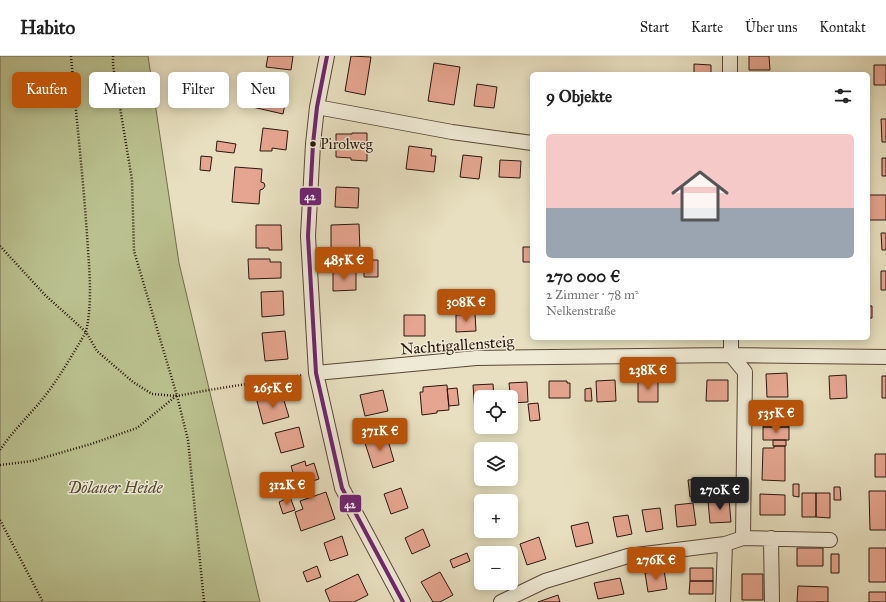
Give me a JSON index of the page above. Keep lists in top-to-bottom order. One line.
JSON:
{"streets":{"street":["Nachtigallensteig"]},"parks":["Dölauer Heide"],"places":["Pirolweg"],"lines":["transit line 42"],"page":{"header":"Habito","nav":["Start","Karte","Über uns","Kontakt"],"chip":["Kaufen","Mieten","Filter","Neu"],"heading":"9 Objekte","list":[{"name":"270 000 €","note":"2 Zimmer · 78 m² · Nelkenstraße"}],"price":["485K €","308K €","238K €","265K €","535K €","371K €","312K €","270K €","276K €"],"map_buttons":["+","−"]}}
